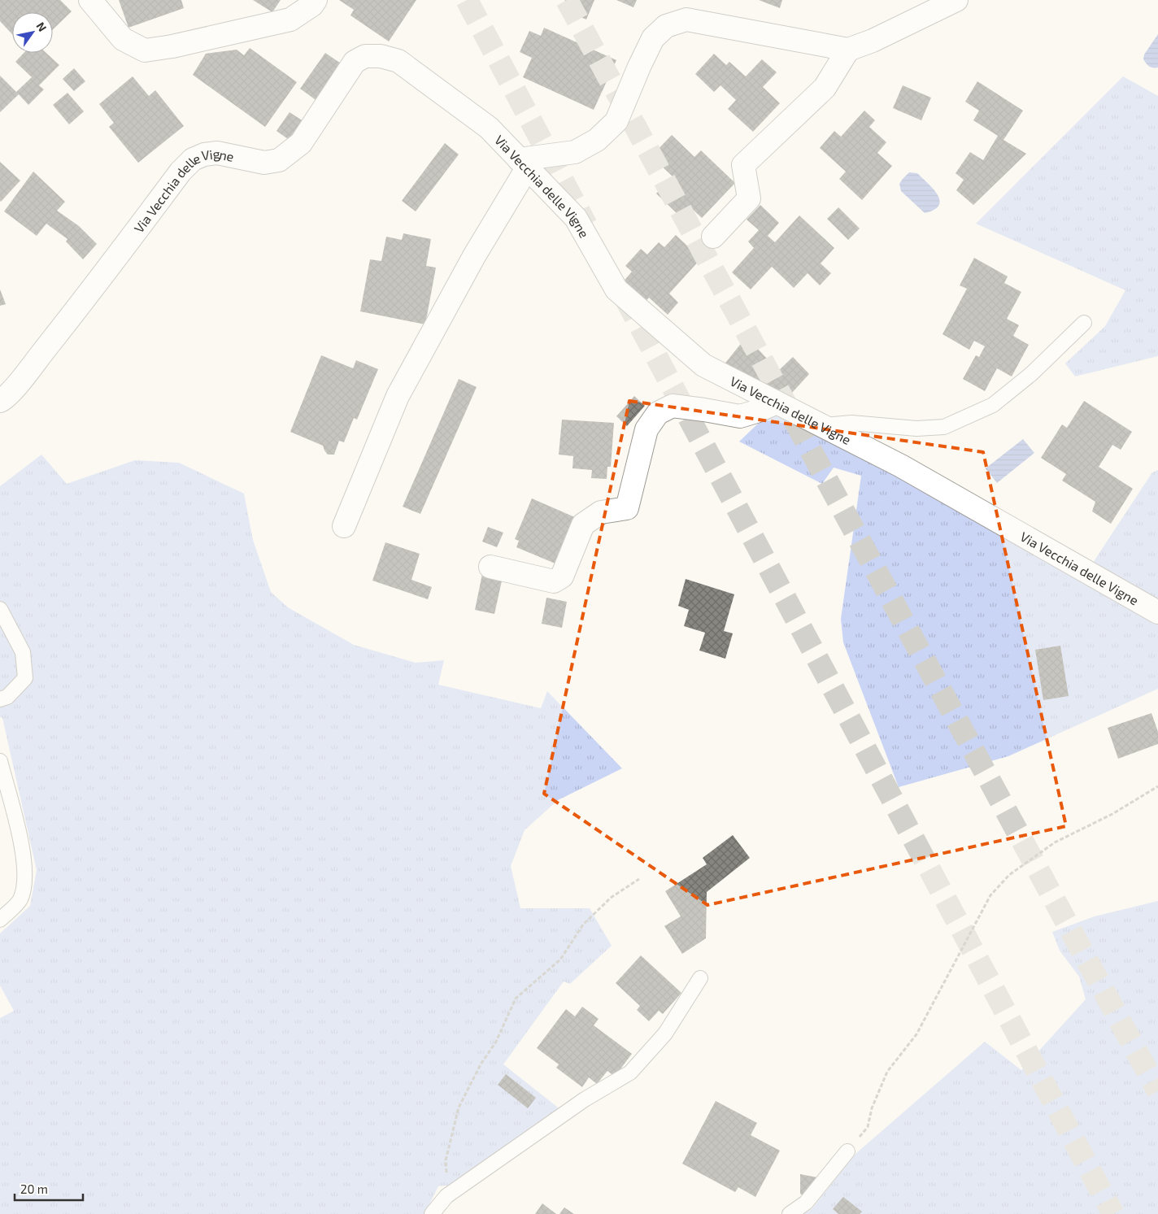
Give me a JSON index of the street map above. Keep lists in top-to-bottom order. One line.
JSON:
{"streets":{"street":["Via Vecchia delle Vigne"]},"scale_bar":"20 m","north":"top right"}
